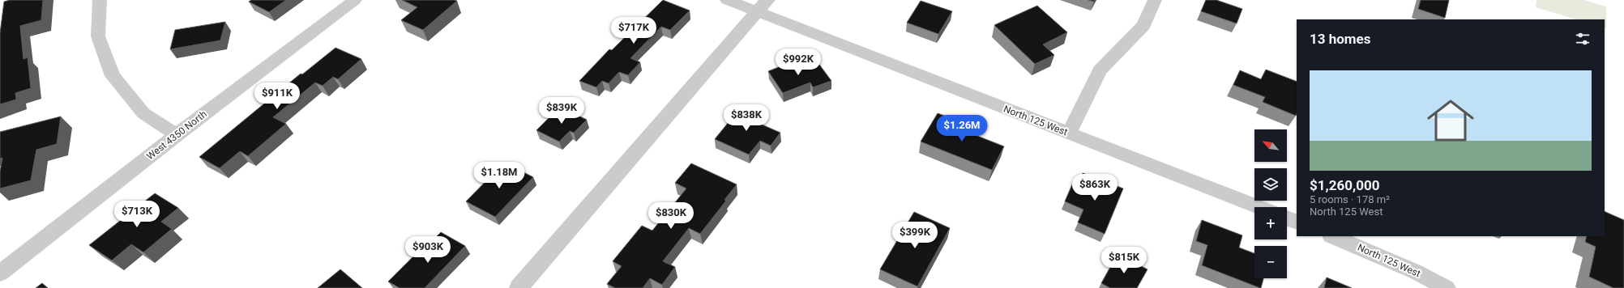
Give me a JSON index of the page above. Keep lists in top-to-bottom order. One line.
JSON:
{"streets":{"street":["North 125 West","West 4350 North"]},"north":"top left","page":{"price":["$717K","$992K","$911K","$839K","$838K","$1.26M","$1.18M","$863K","$713K","$830K","$399K","$903K","$815K"],"heading":"13 homes","list":[{"name":"$1,260,000","note":"5 rooms · 178 m² · North 125 West"}],"map_buttons":["+","−"]}}
